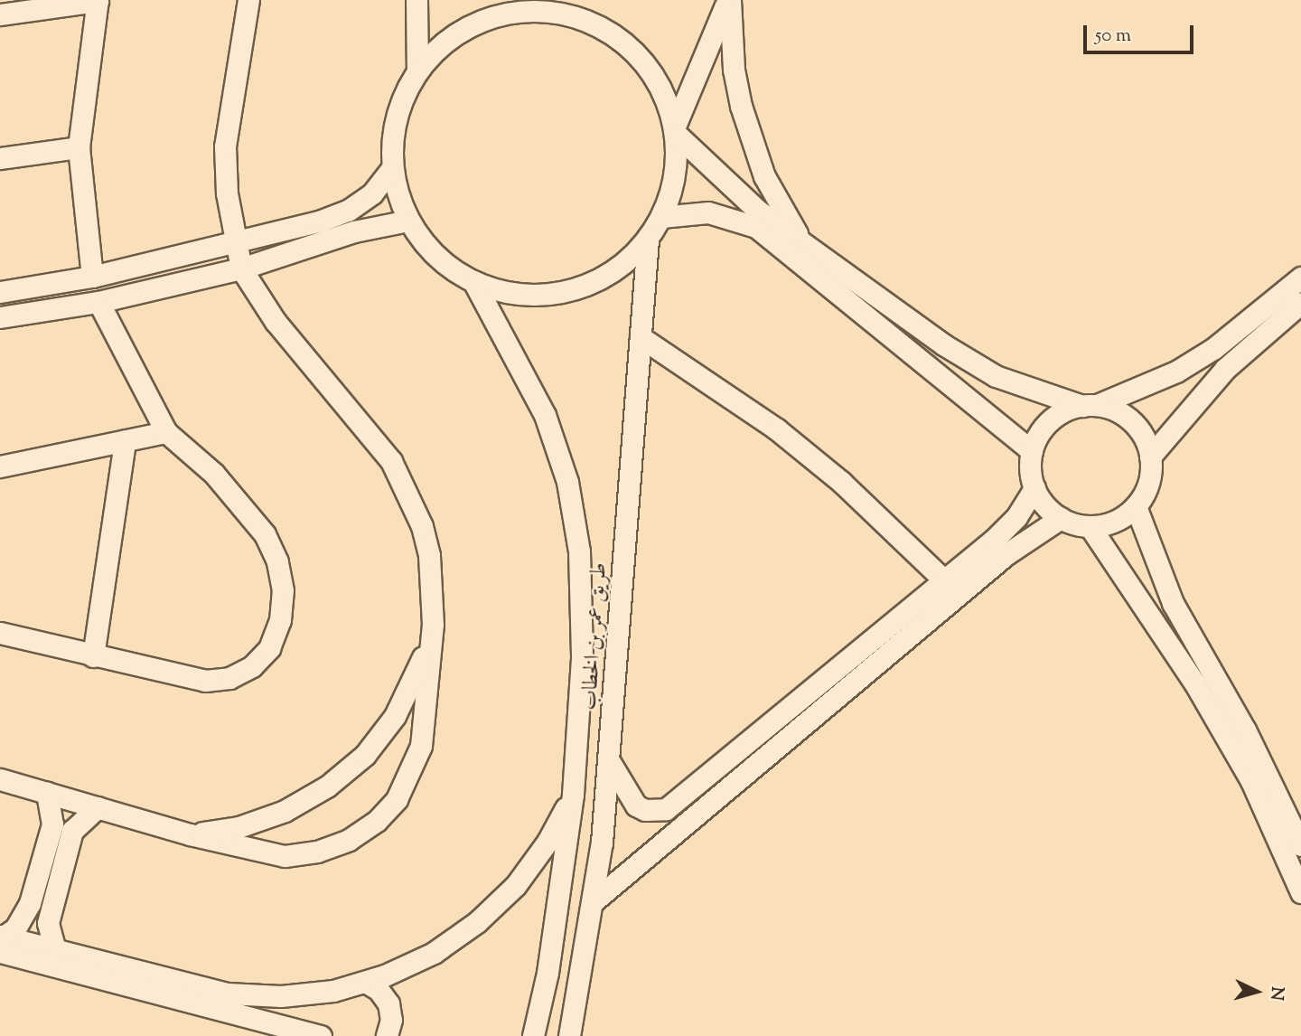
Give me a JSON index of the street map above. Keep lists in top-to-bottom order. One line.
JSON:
{"streets":{"street":["طريق عمر بن الخطاب"]},"scale_bar":"50 m","north":"right"}
